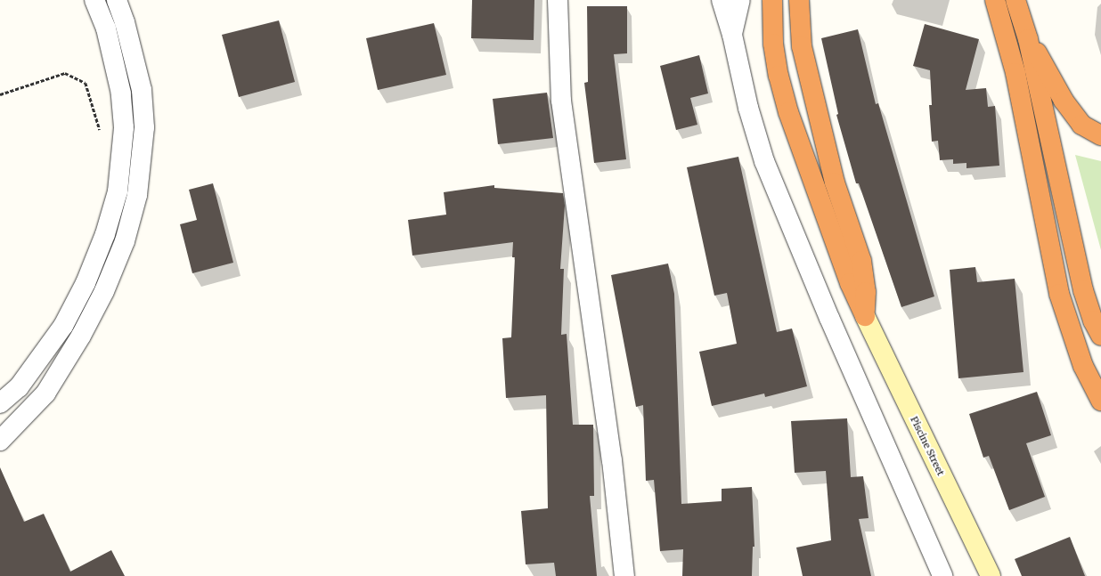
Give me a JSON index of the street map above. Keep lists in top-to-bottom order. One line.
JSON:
{"streets":{"street":["Piscine Street"]}}
